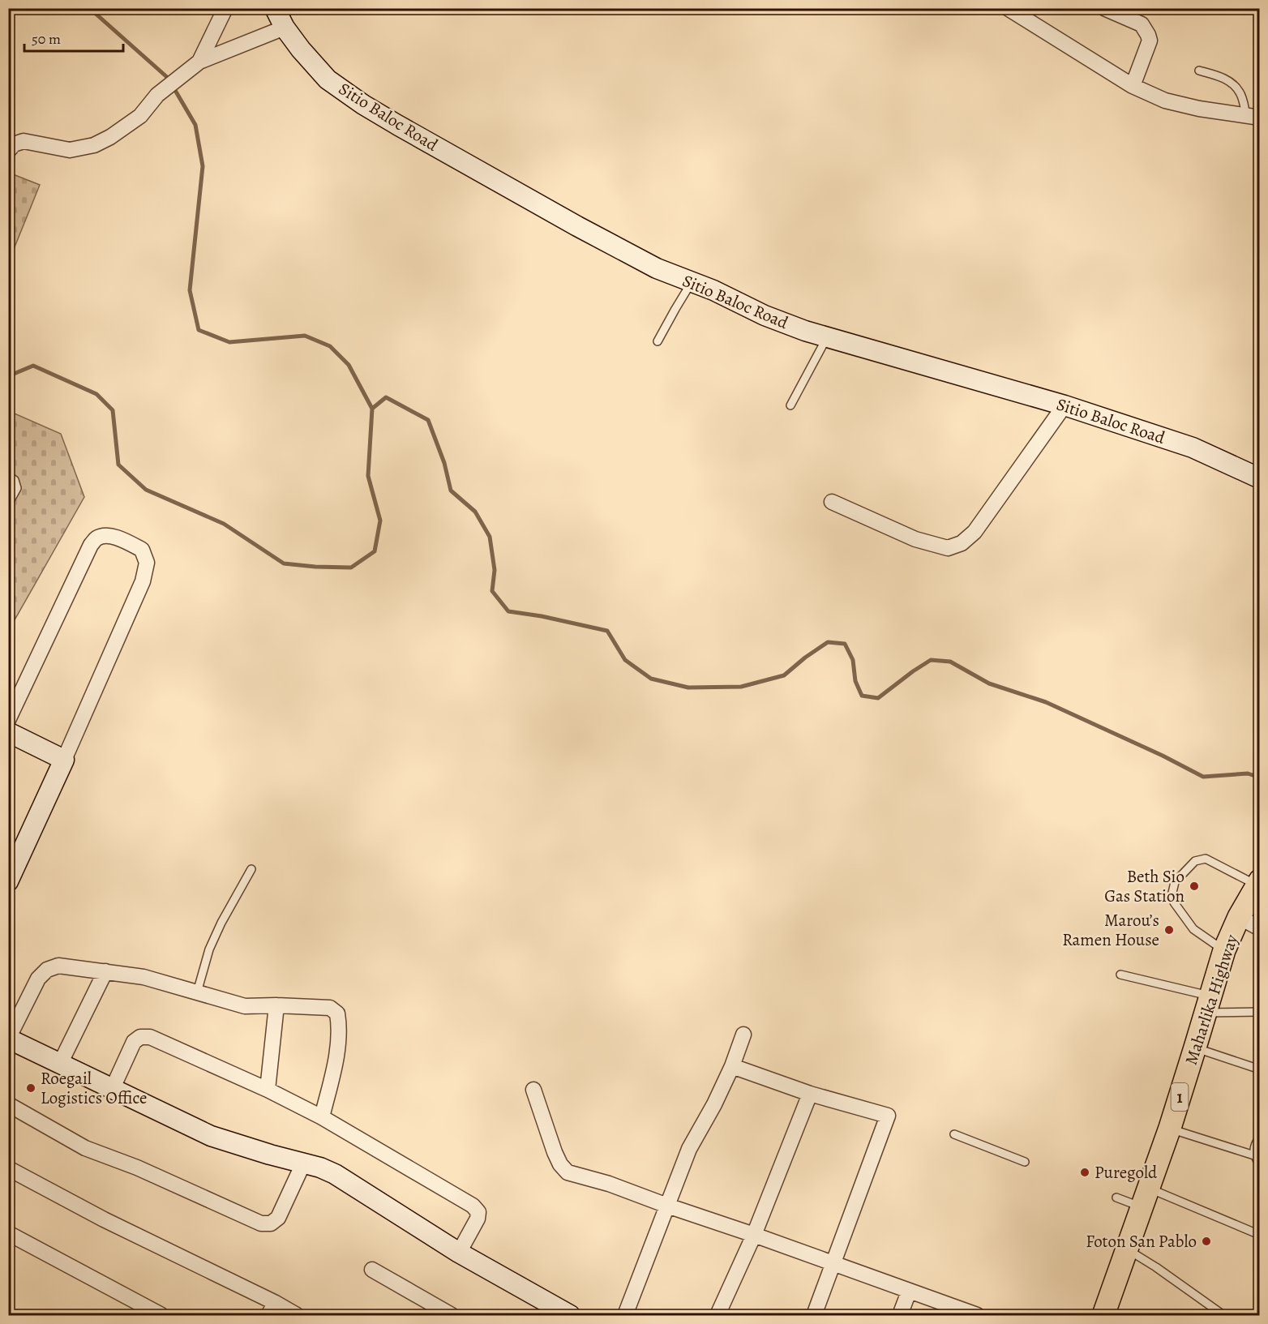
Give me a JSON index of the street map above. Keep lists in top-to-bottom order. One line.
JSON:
{"streets":{"main road":["Maharlika Highway","1"],"street":["Sitio Baloc Road"]},"places":["Beth Sio Gas Station","Marou’s Ramen House","Roegail Logistics Office","Puregold","Foton San Pablo"],"scale_bar":"50 m"}
